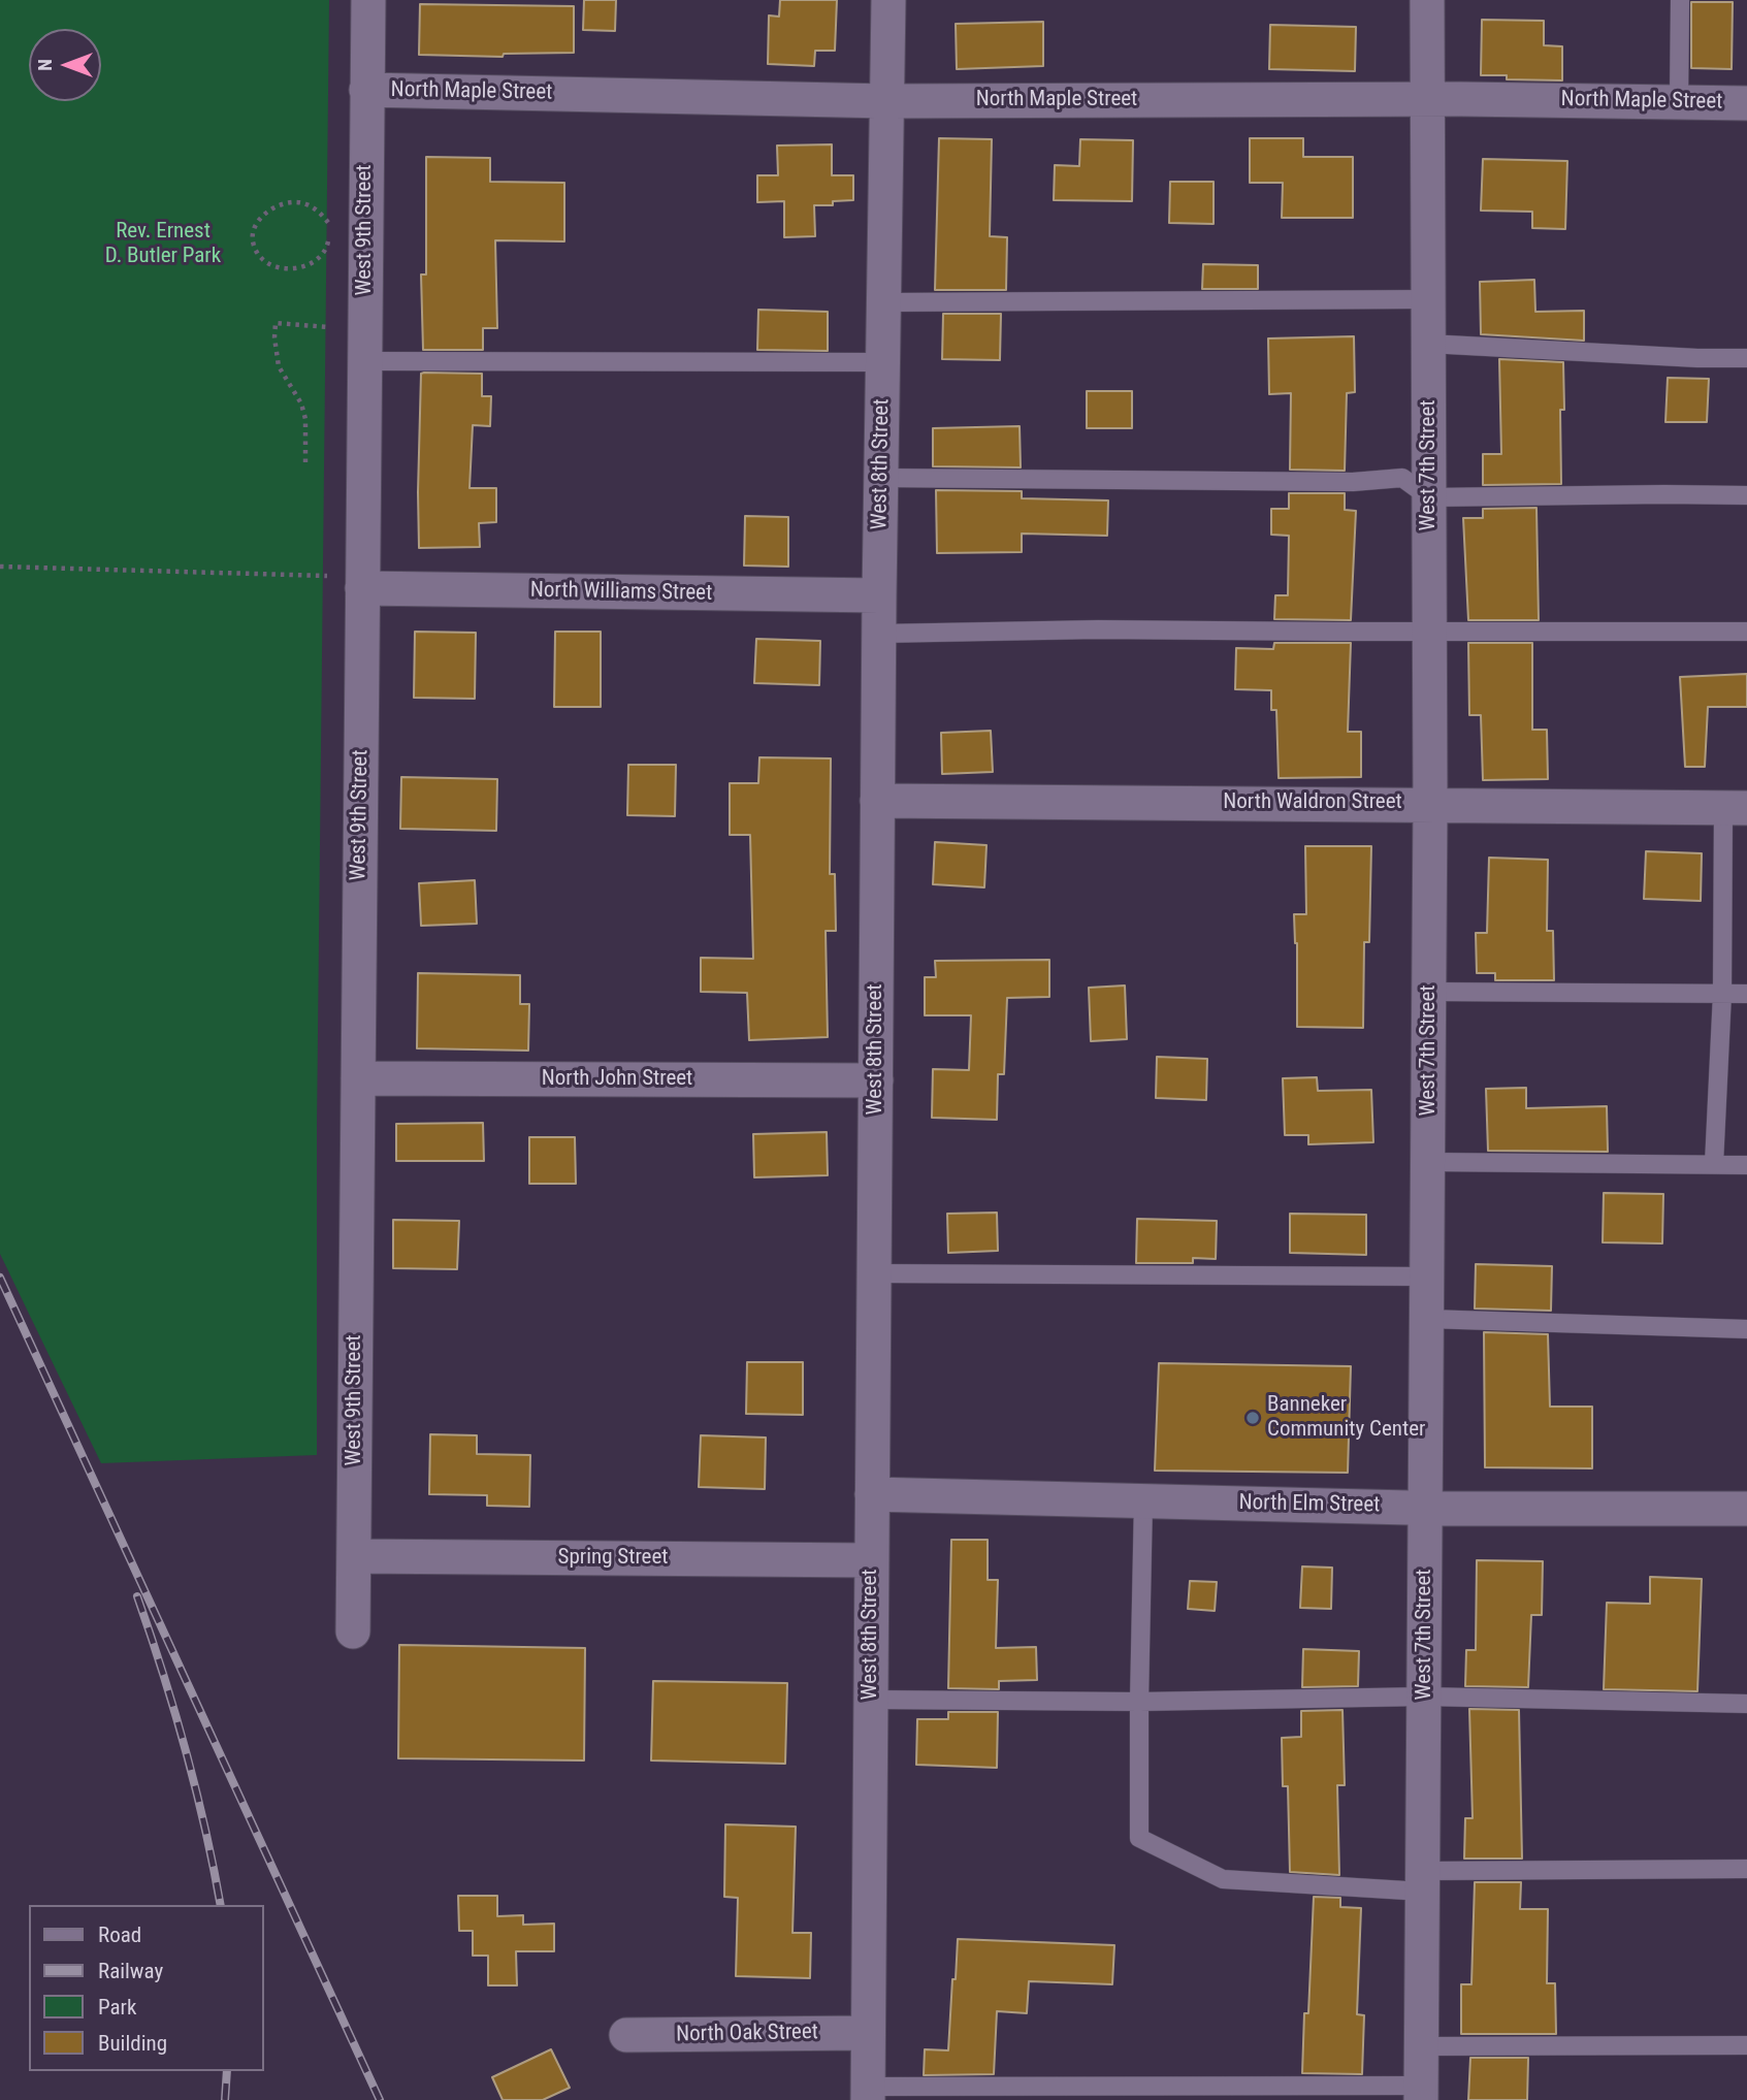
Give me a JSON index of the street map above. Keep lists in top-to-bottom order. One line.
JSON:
{"streets":{"street":["North Maple Street","West 9th Street","West 8th Street","West 7th Street","North Williams Street","North Waldron Street","North John Street","North Elm Street","Spring Street","North Oak Street"]},"crossings":[["North Maple Street","West 9th Street"],["North Maple Street","West 8th Street"],["North Maple Street","West 7th Street"],["West 9th Street","North Williams Street"],["West 9th Street","North John Street"],["West 9th Street","Spring Street"],["West 8th Street","North Williams Street"],["West 8th Street","North Waldron Street"],["West 8th Street","North John Street"],["West 8th Street","North Elm Street"],["West 8th Street","Spring Street"],["West 8th Street","North Oak Street"],["West 7th Street","North Waldron Street"],["West 7th Street","North Elm Street"]],"parks":["Rev. Ernest D. Butler Park"],"places":["Banneker Community Center"],"legend":["Road","Railway","Park","Building"],"north":"left"}
